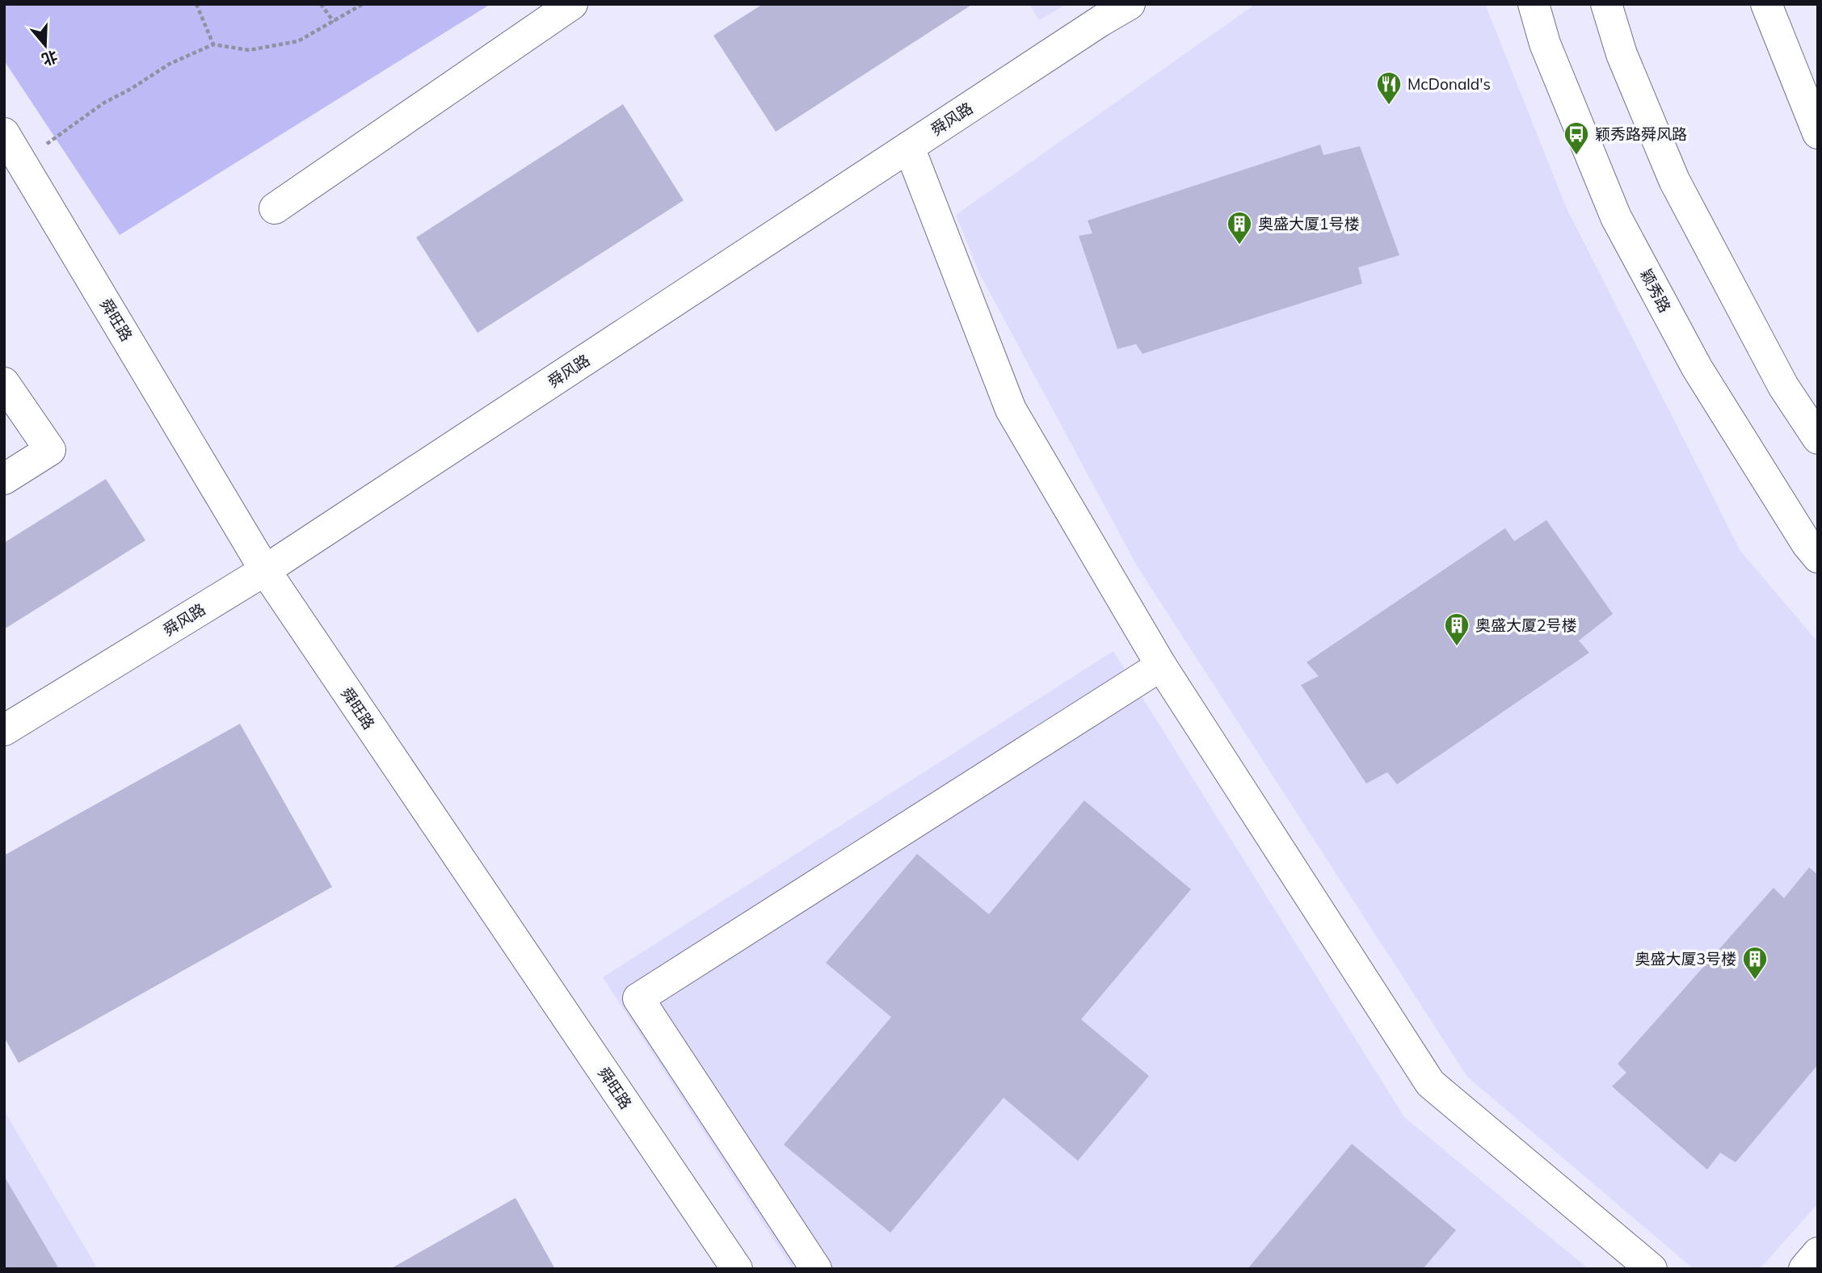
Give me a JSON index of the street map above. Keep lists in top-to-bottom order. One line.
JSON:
{"streets":{"street":["舜风路","颖秀路","舜旺路"]},"crossings":[["舜风路","舜旺路"]],"places":{"restaurant":["McDonald's"],"bus stop":["颖秀路舜风路"],"building":["奥盛大厦1号楼","奥盛大厦2号楼","奥盛大厦3号楼"]},"north":"bottom"}
